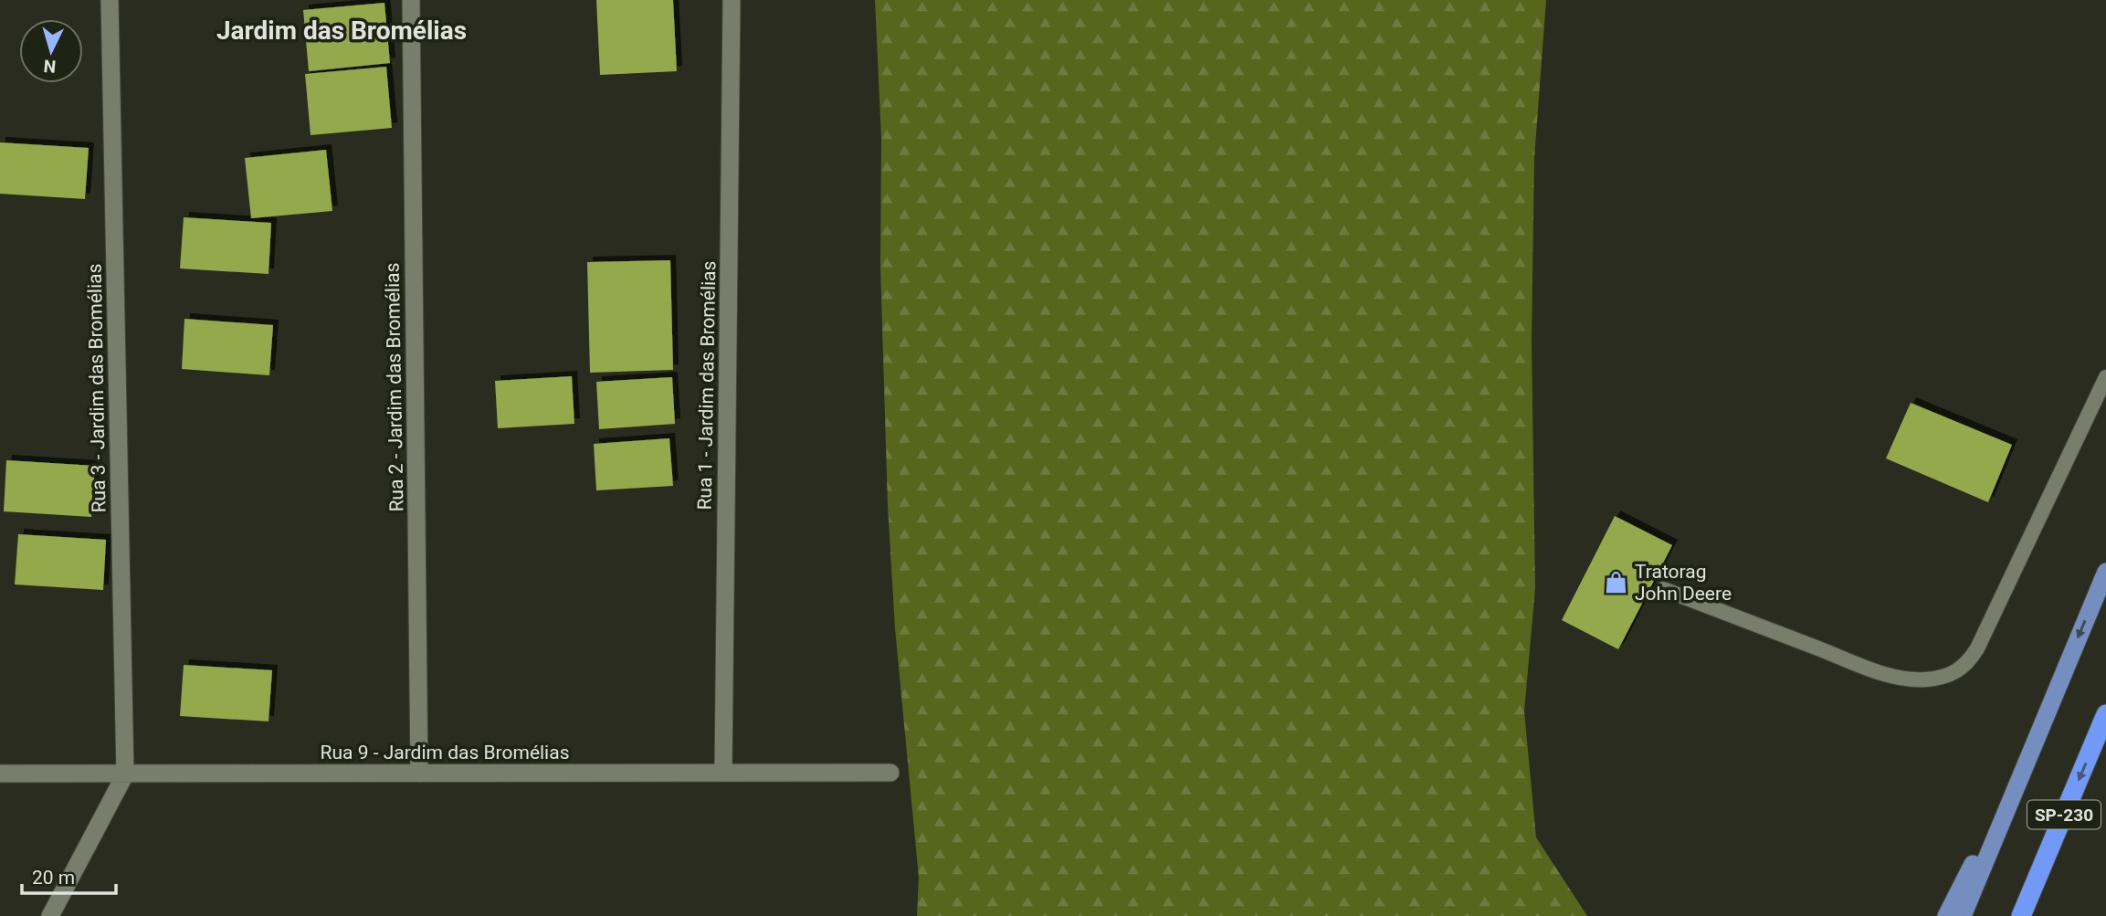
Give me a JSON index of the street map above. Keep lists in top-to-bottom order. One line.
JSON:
{"streets":{"highway":["SP-230"],"street":["Rua 1 - Jardim das Bromélias","Rua 2 - Jardim das Bromélias","Rua 3 - Jardim das Bromélias","Rua 9 - Jardim das Bromélias"]},"crossings":[["Rua 1 - Jardim das Bromélias","Rua 9 - Jardim das Bromélias"],["Rua 2 - Jardim das Bromélias","Rua 9 - Jardim das Bromélias"],["Rua 3 - Jardim das Bromélias","Rua 9 - Jardim das Bromélias"]],"districts":["Jardim das Bromélias"],"places":{"shop":["Tratorag John Deere"]},"scale_bar":"20 m","north":"bottom"}
